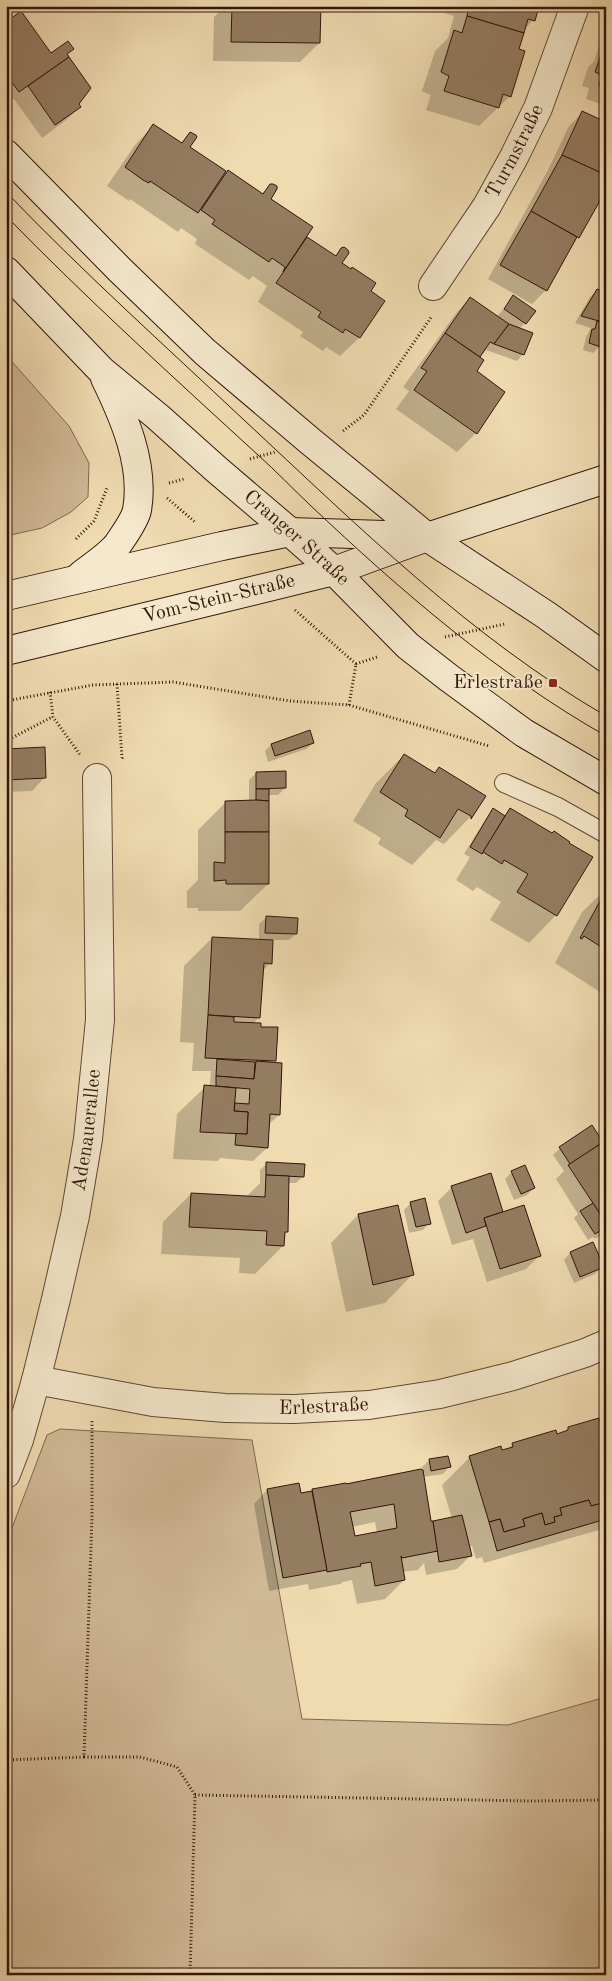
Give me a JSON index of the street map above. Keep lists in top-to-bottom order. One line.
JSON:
{"streets":{"main road":["Turmstraße","Cranger Straße","Vom-Stein-Straße","Adenauerallee","Erlestraße"]},"crossings":[["Cranger Straße","Vom-Stein-Straße"],["Adenauerallee","Erlestraße"]],"places":{"transit":["Erlestraße"]}}
